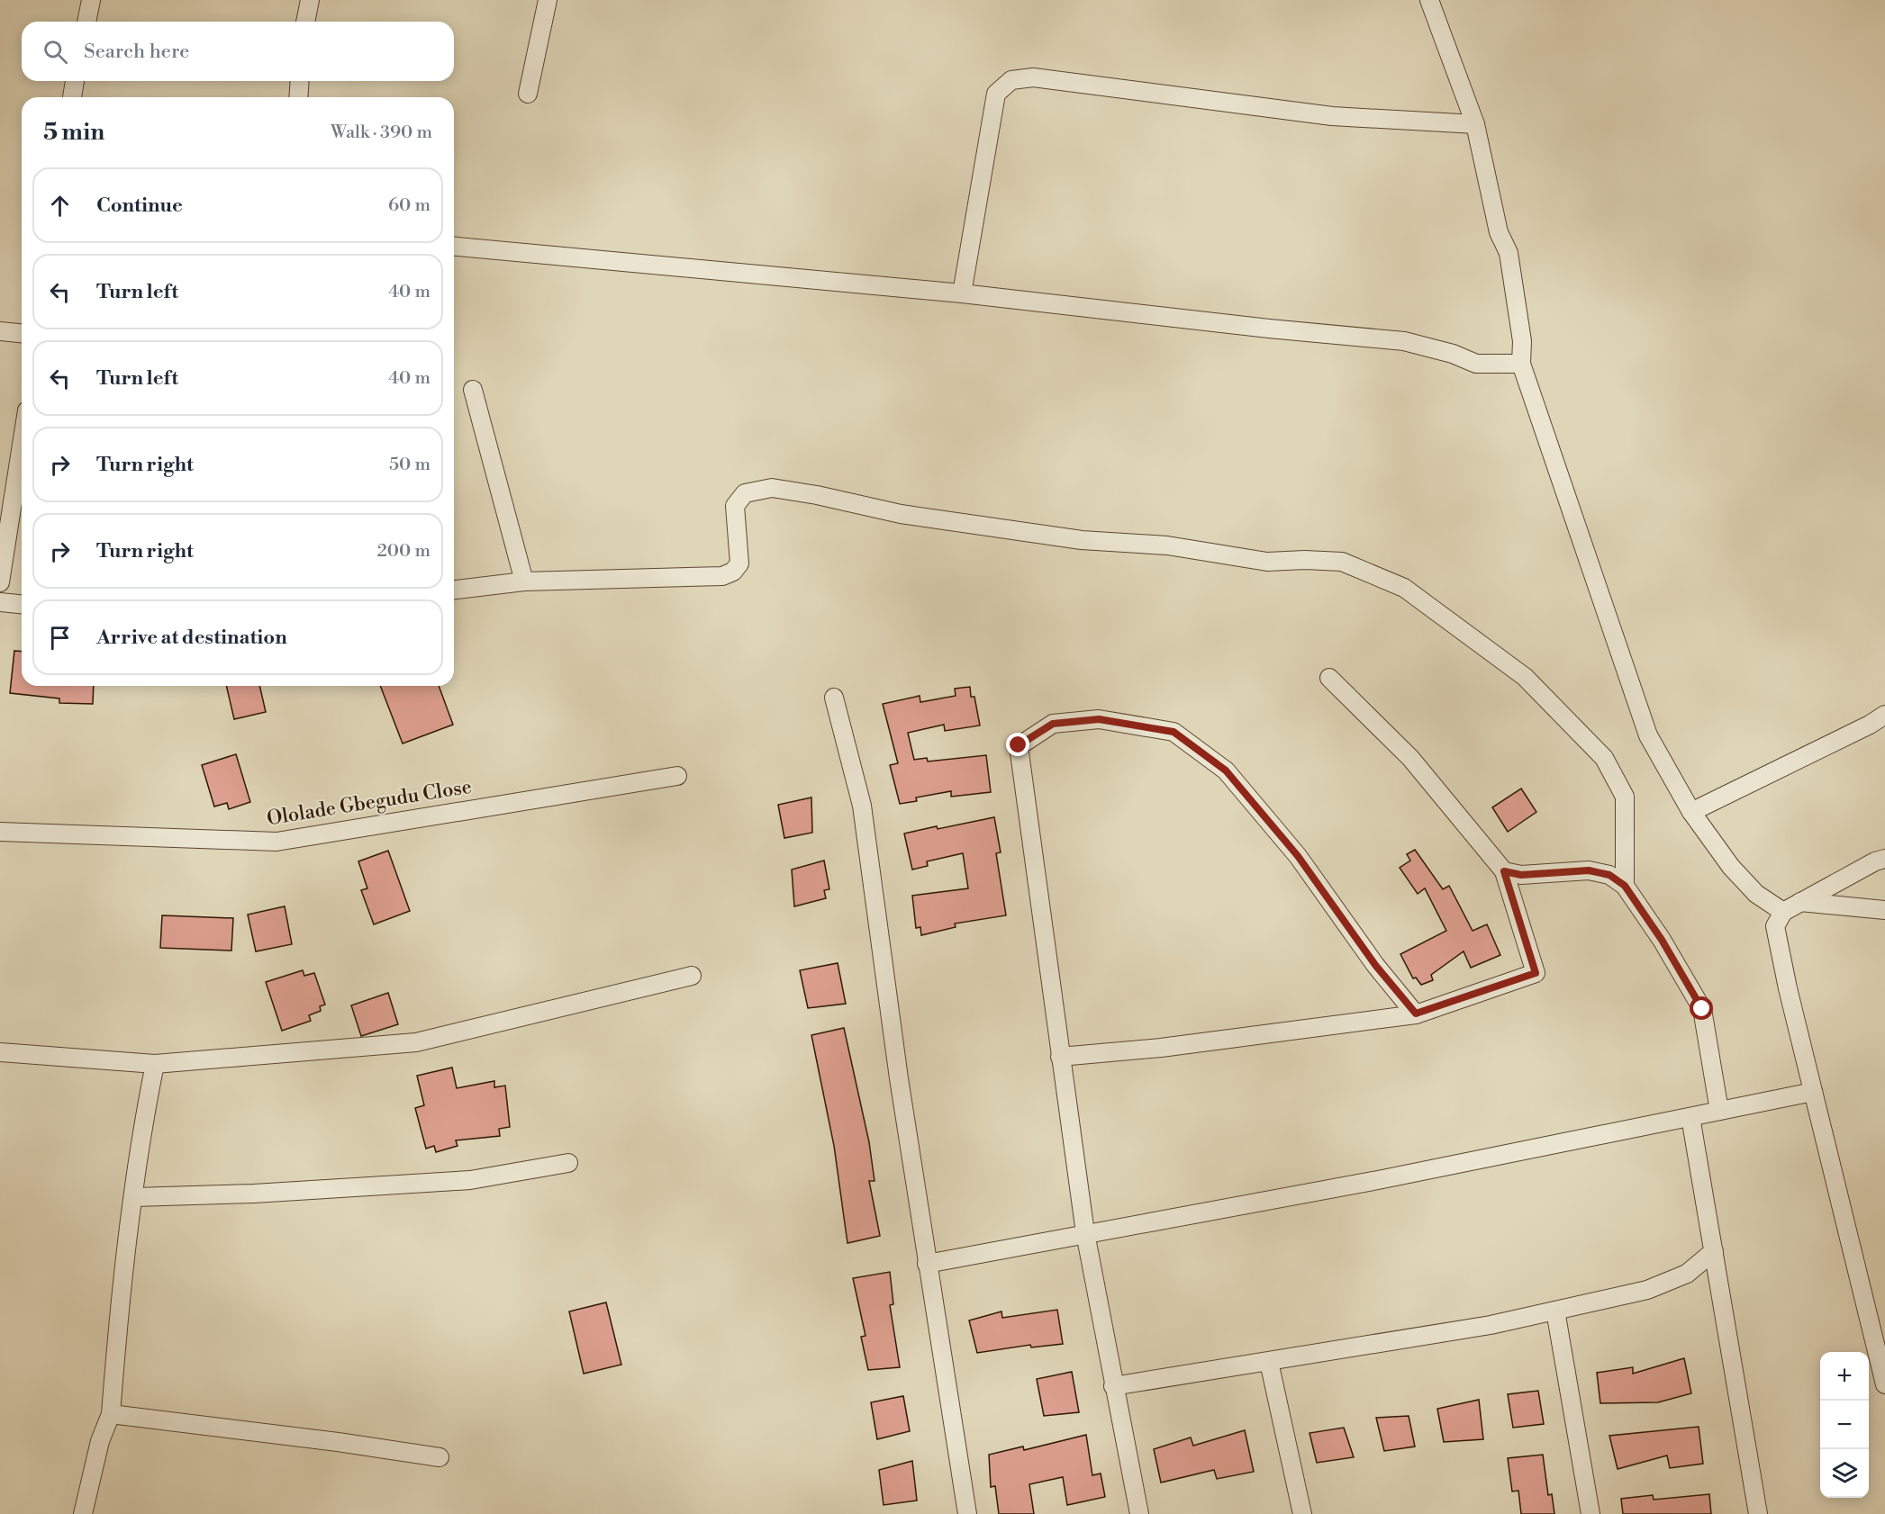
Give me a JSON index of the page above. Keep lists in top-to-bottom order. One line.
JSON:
{"streets":{"street":["Ololade Gbegudu Close"]},"page":{"search":"Search here","heading":["5 min","Walk · 390 m"],"list":[["Continue","60 m"],["Turn left","40 m"],["Turn left","40 m"],["Turn right","50 m"],["Turn right","200 m"],"Arrive at destination"],"map_buttons":["+","−"]}}
